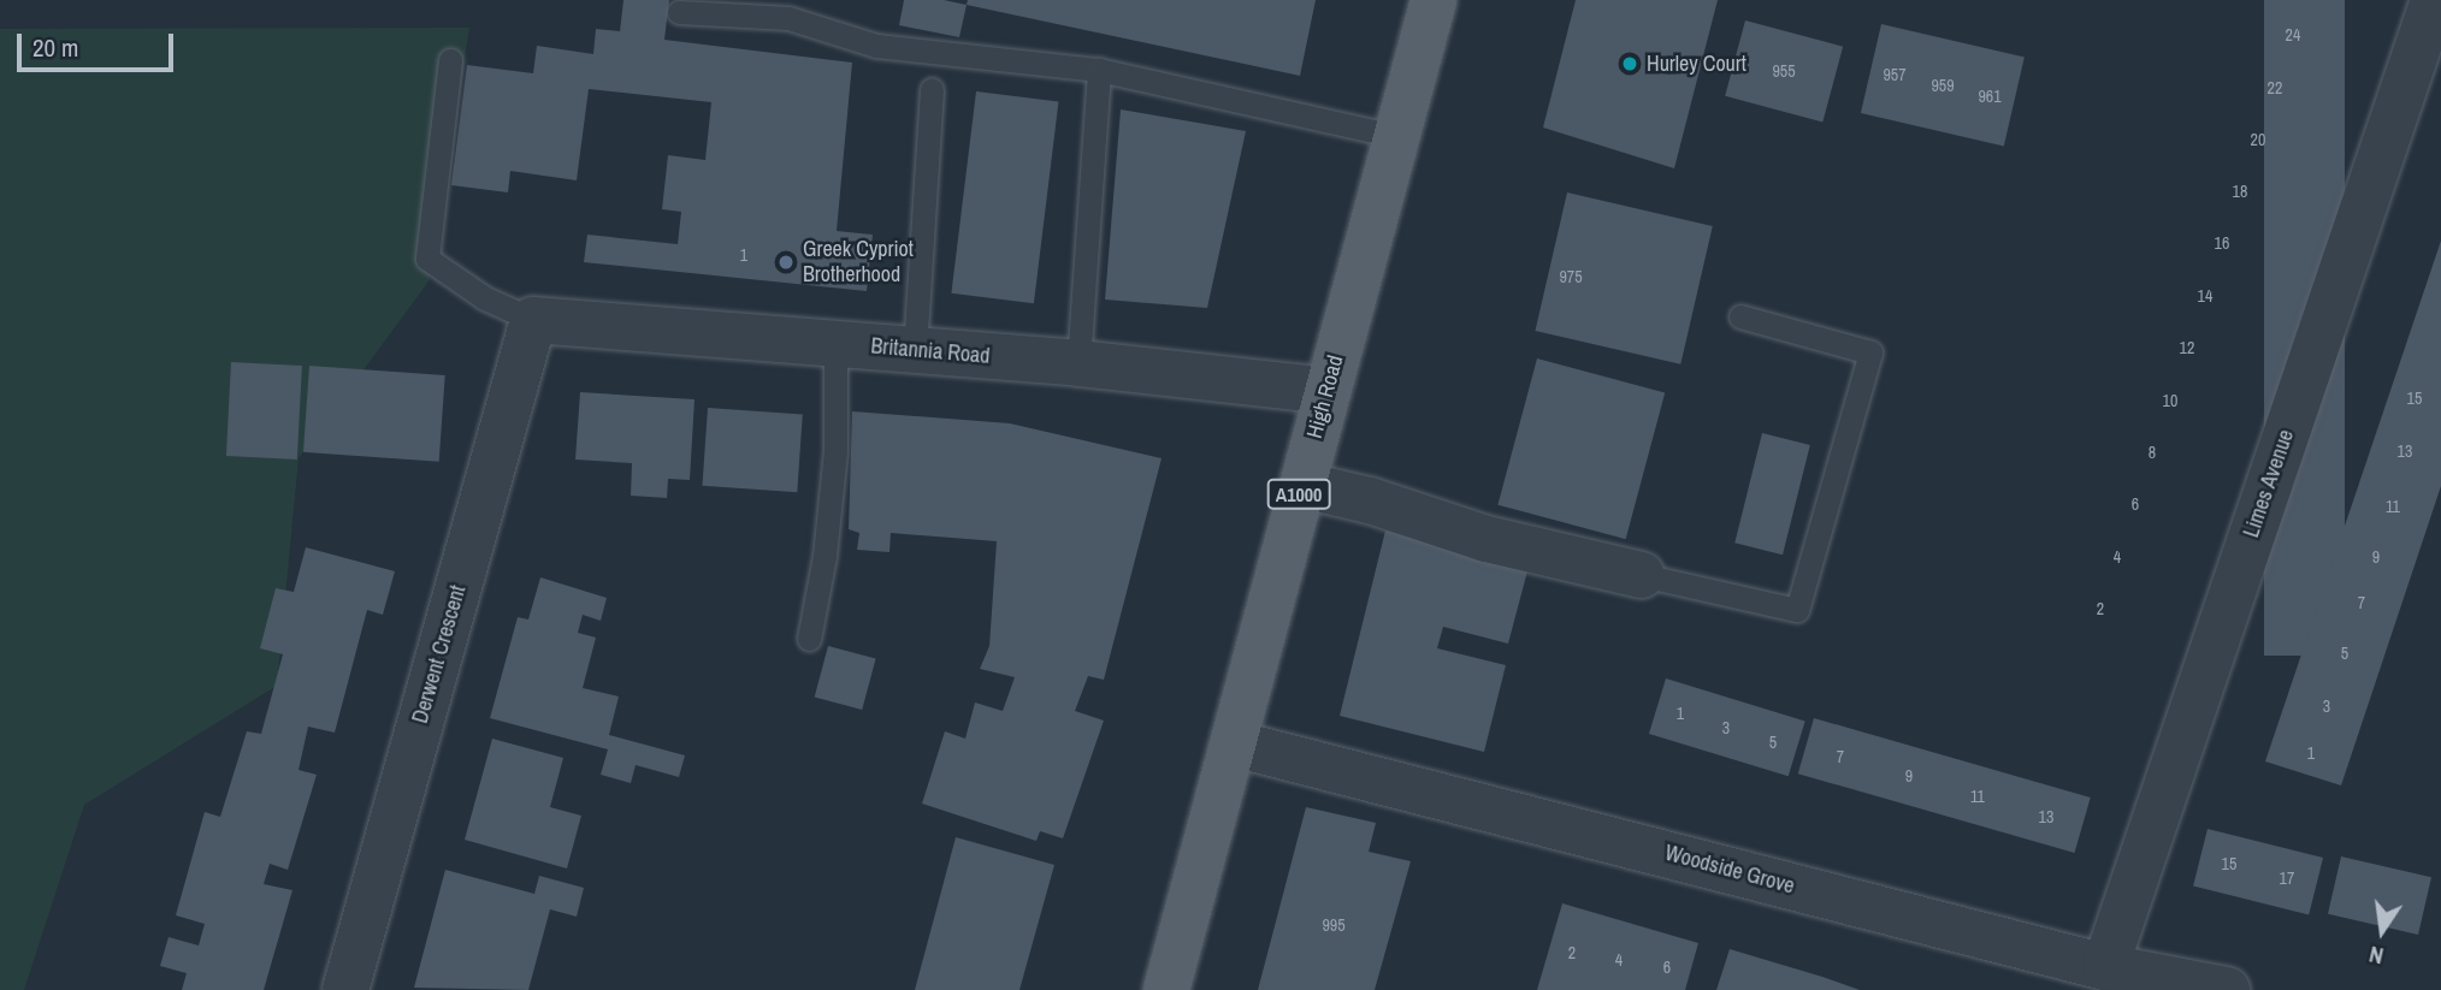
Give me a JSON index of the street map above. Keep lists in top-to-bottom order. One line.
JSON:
{"streets":{"main road":["High Road","A1000"],"street":["Britannia Road","Limes Avenue","Derwent Crescent","Woodside Grove"]},"crossings":[["Britannia Road","High Road"],["Britannia Road","Derwent Crescent"],["High Road","Woodside Grove"],["Limes Avenue","Woodside Grove"]],"places":["Hurley Court","Greek Cypriot Brotherhood"],"house_numbers":["24","955","957","959","22","961","20","18","16","1","975","14","12","15","10","13","8","6","11","4","9","7","2","5","3","1","3","5","1","7","9","11","13","15","17","995","2","4","6"],"scale_bar":"20 m","north":"bottom"}
